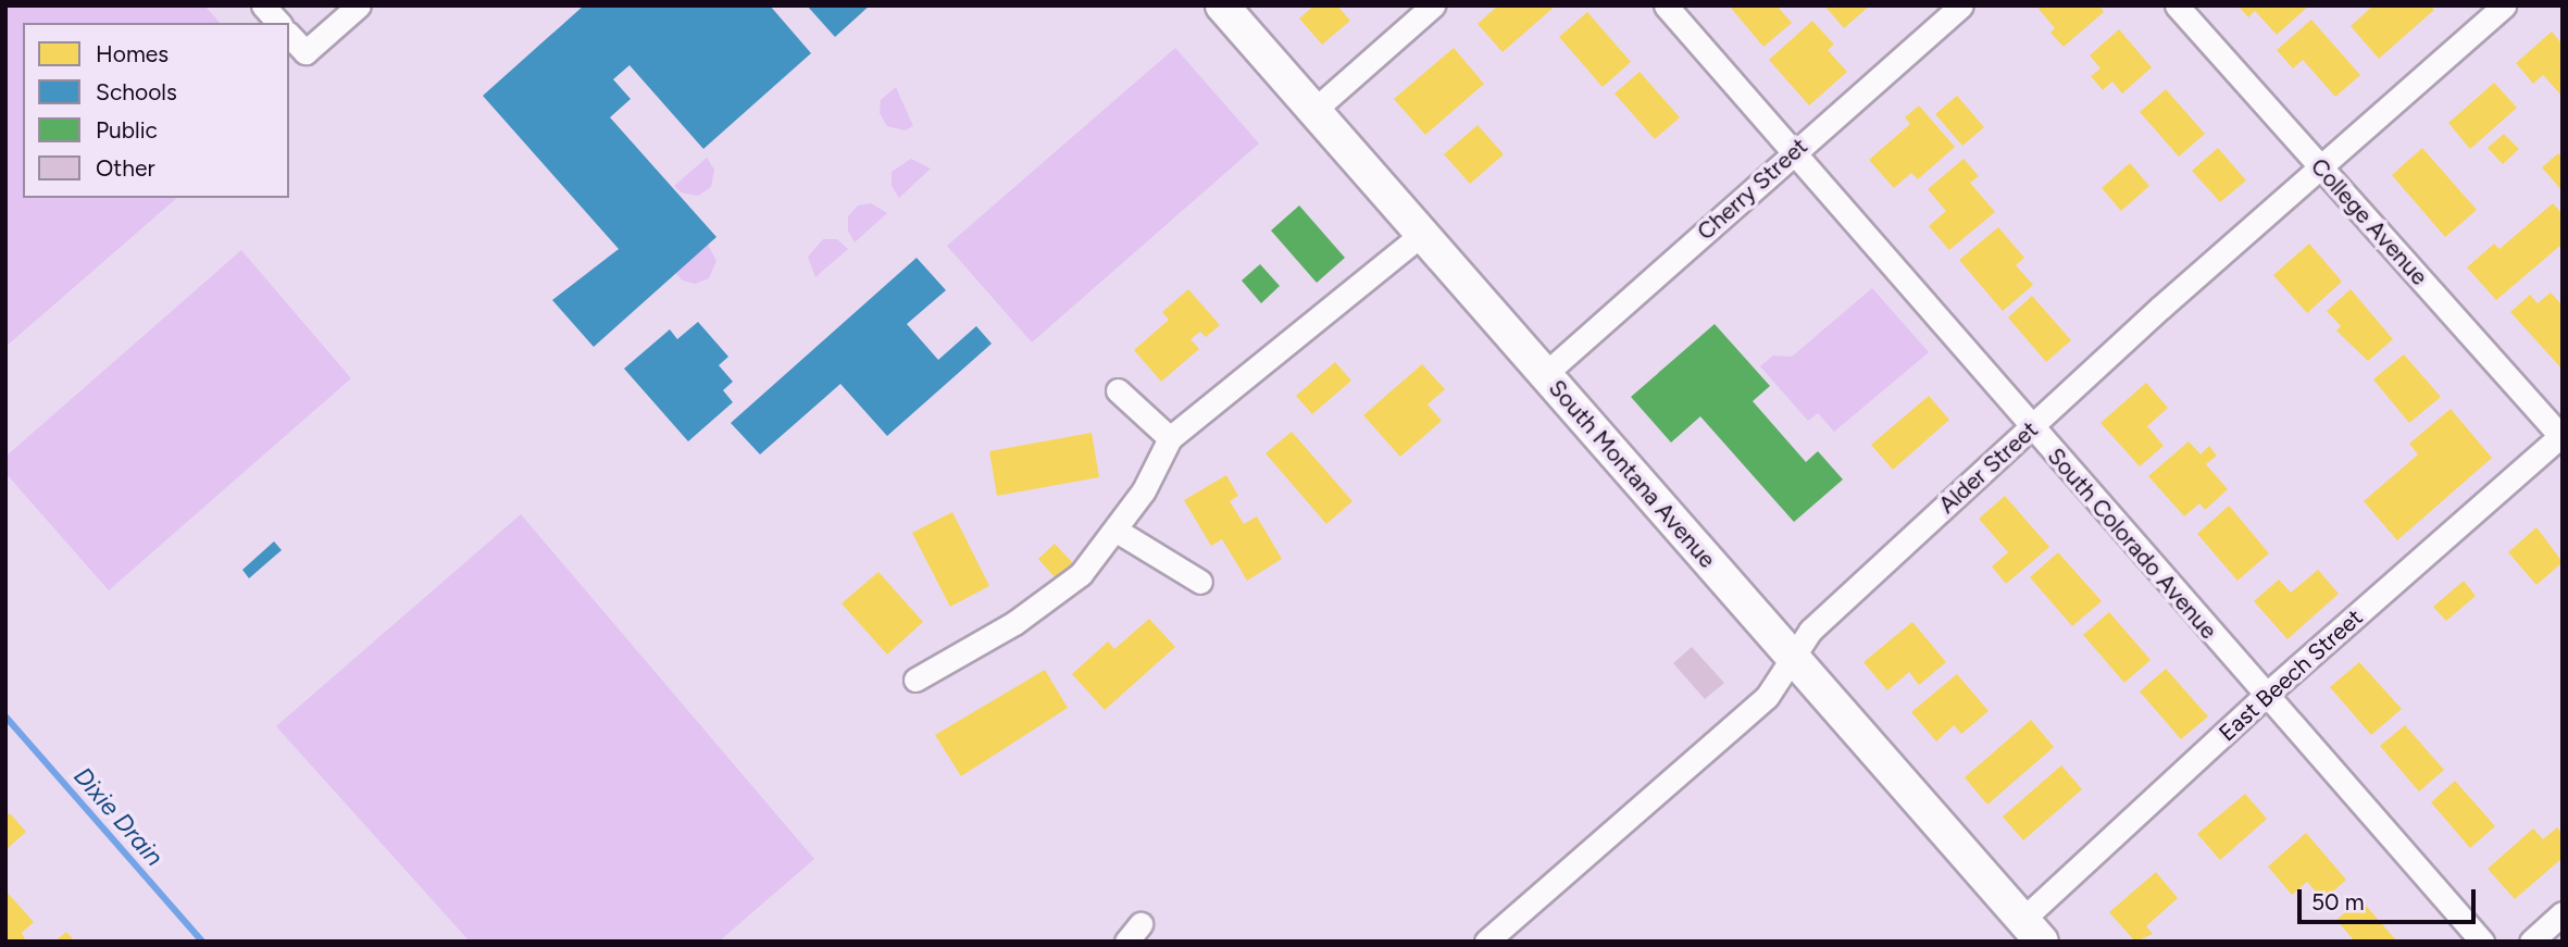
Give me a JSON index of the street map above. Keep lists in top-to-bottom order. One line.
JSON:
{"streets":{"street":["Cherry Street","College Avenue","Alder Street","South Montana Avenue","South Colorado Avenue","East Beech Street"]},"crossings":[["Cherry Street","South Montana Avenue"],["Cherry Street","South Colorado Avenue"],["College Avenue","Alder Street"],["College Avenue","East Beech Street"],["Alder Street","South Montana Avenue"],["Alder Street","South Colorado Avenue"],["South Montana Avenue","East Beech Street"],["South Colorado Avenue","East Beech Street"]],"water":["Dixie Drain"],"legend":["Homes","Schools","Public","Other"],"scale_bar":"50 m"}
